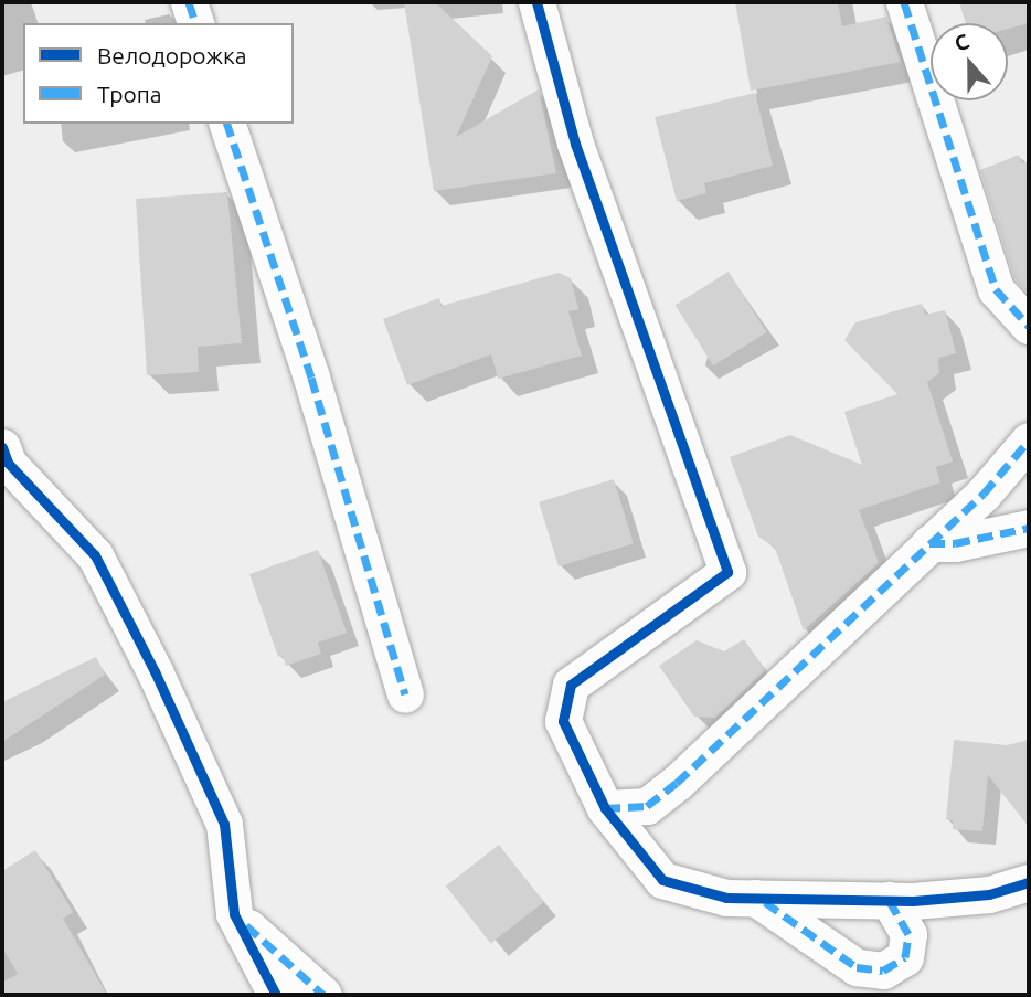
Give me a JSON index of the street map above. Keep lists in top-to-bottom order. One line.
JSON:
{"legend":["Велодорожка","Тропа"],"north":"top"}
